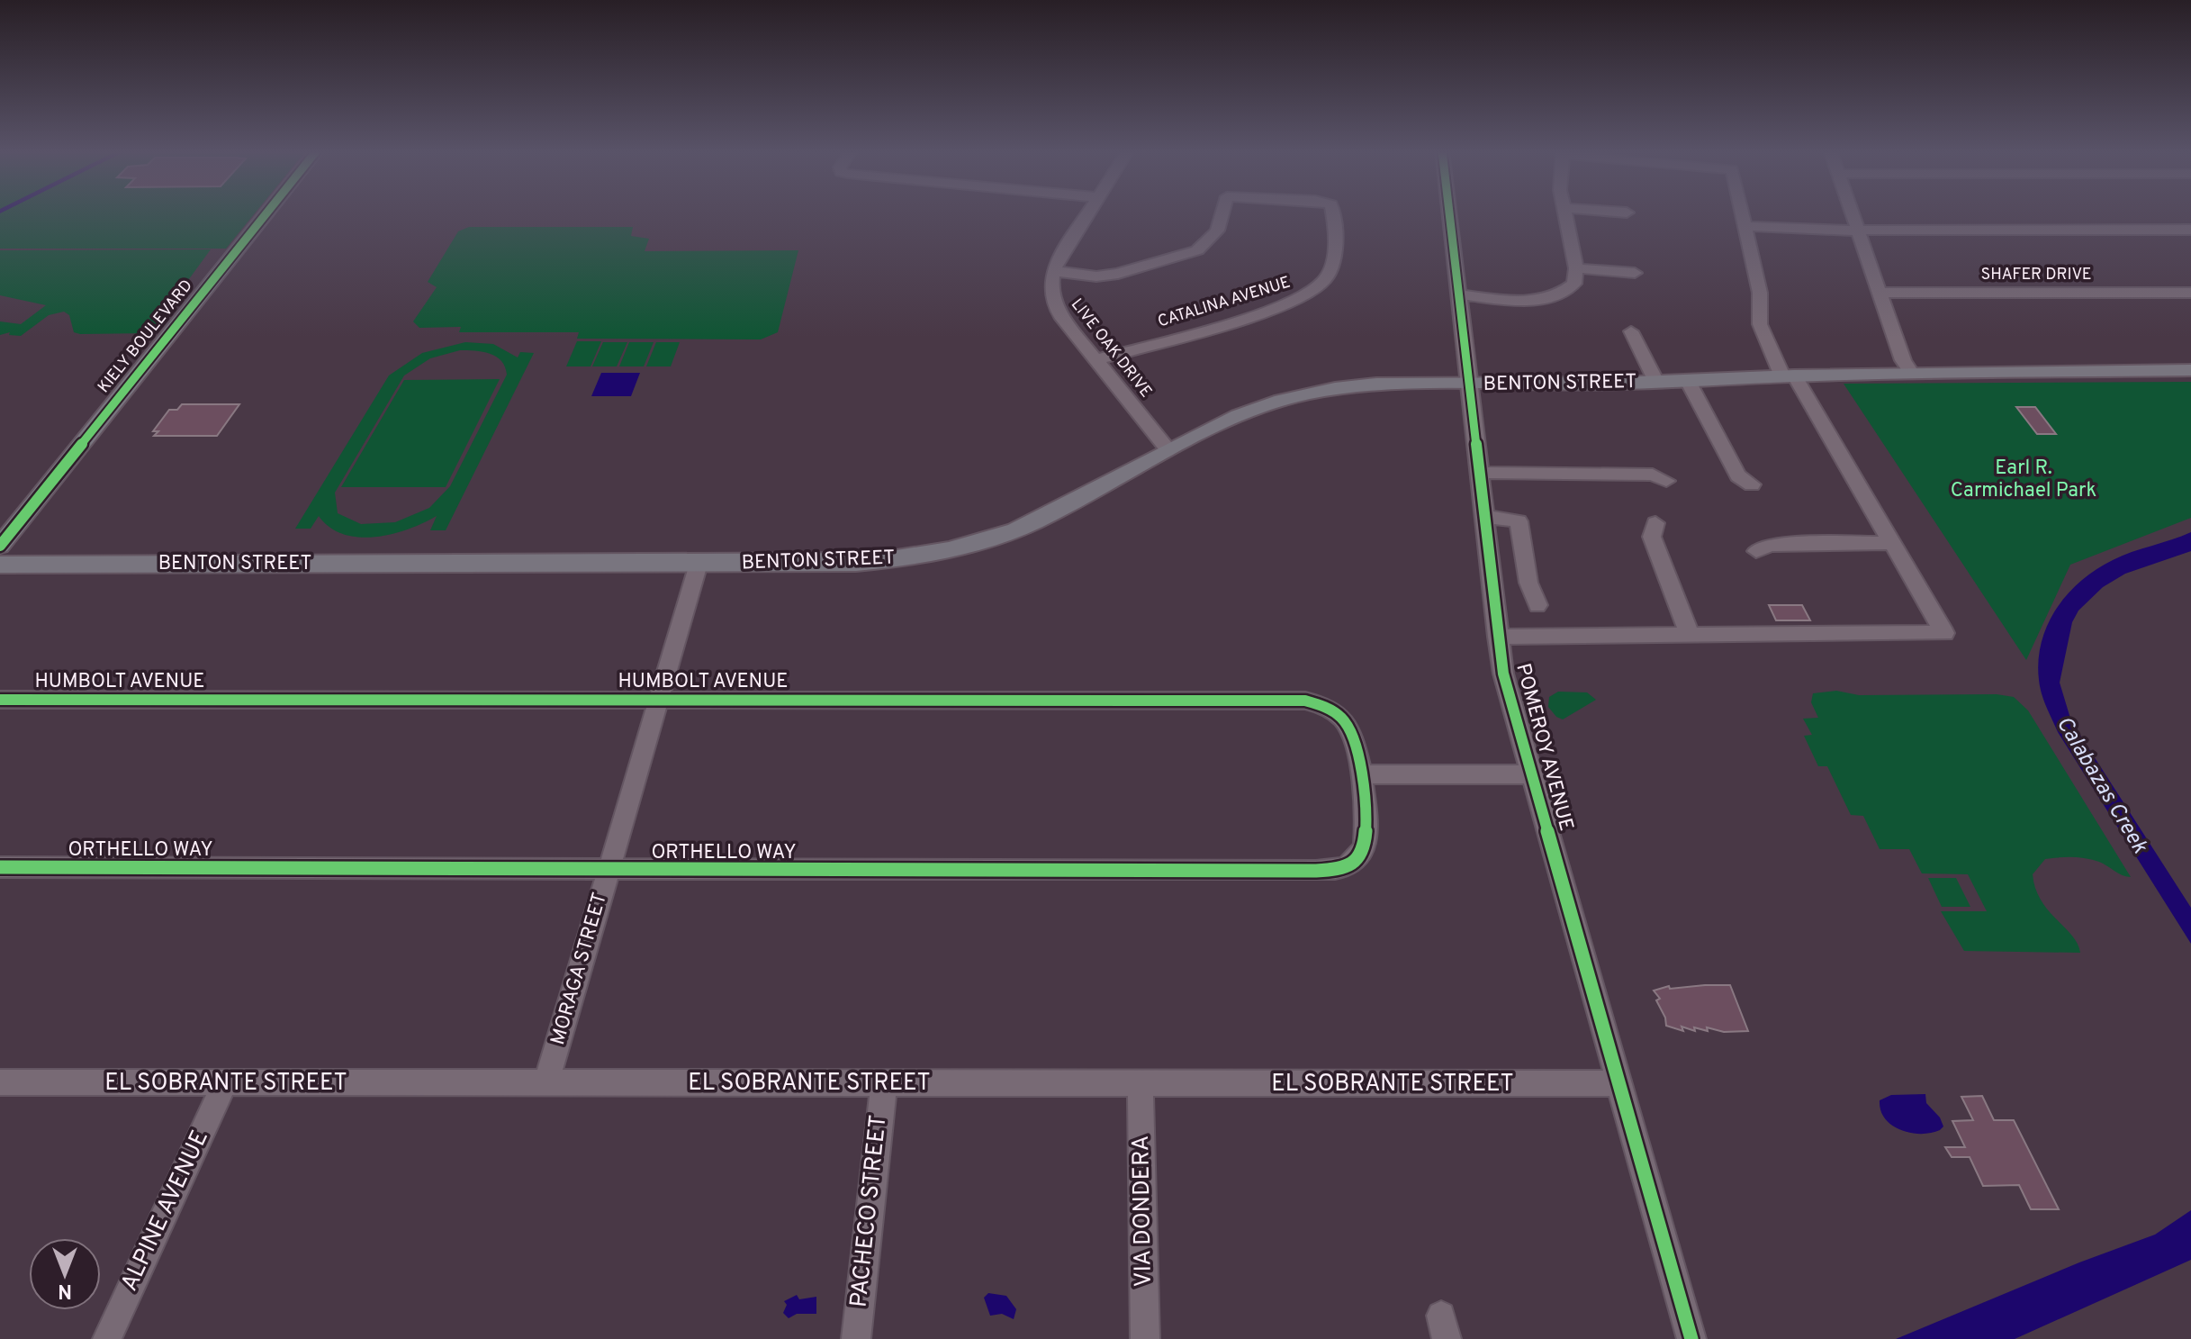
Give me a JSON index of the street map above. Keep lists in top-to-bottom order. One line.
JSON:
{"streets":{"main road":["KIELY BOULEVARD","BENTON STREET"],"street":["SHAFER DRIVE","CATALINA AVENUE","LIVE OAK DRIVE","HUMBOLT AVENUE","POMEROY AVENUE","ORTHELLO WAY","MORAGA STREET","EL SOBRANTE STREET","ALPINE AVENUE","PACHECO STREET","VIA DONDERA"]},"crossings":[["CATALINA AVENUE","LIVE OAK DRIVE"],["LIVE OAK DRIVE","BENTON STREET"],["BENTON STREET","POMEROY AVENUE"],["BENTON STREET","MORAGA STREET"],["HUMBOLT AVENUE","ORTHELLO WAY"],["HUMBOLT AVENUE","MORAGA STREET"],["POMEROY AVENUE","EL SOBRANTE STREET"],["ORTHELLO WAY","MORAGA STREET"],["MORAGA STREET","EL SOBRANTE STREET"],["EL SOBRANTE STREET","ALPINE AVENUE"],["EL SOBRANTE STREET","PACHECO STREET"],["EL SOBRANTE STREET","VIA DONDERA"]],"water":["Calabazas Creek"],"parks":["Earl R. Carmichael Park"],"north":"bottom"}
